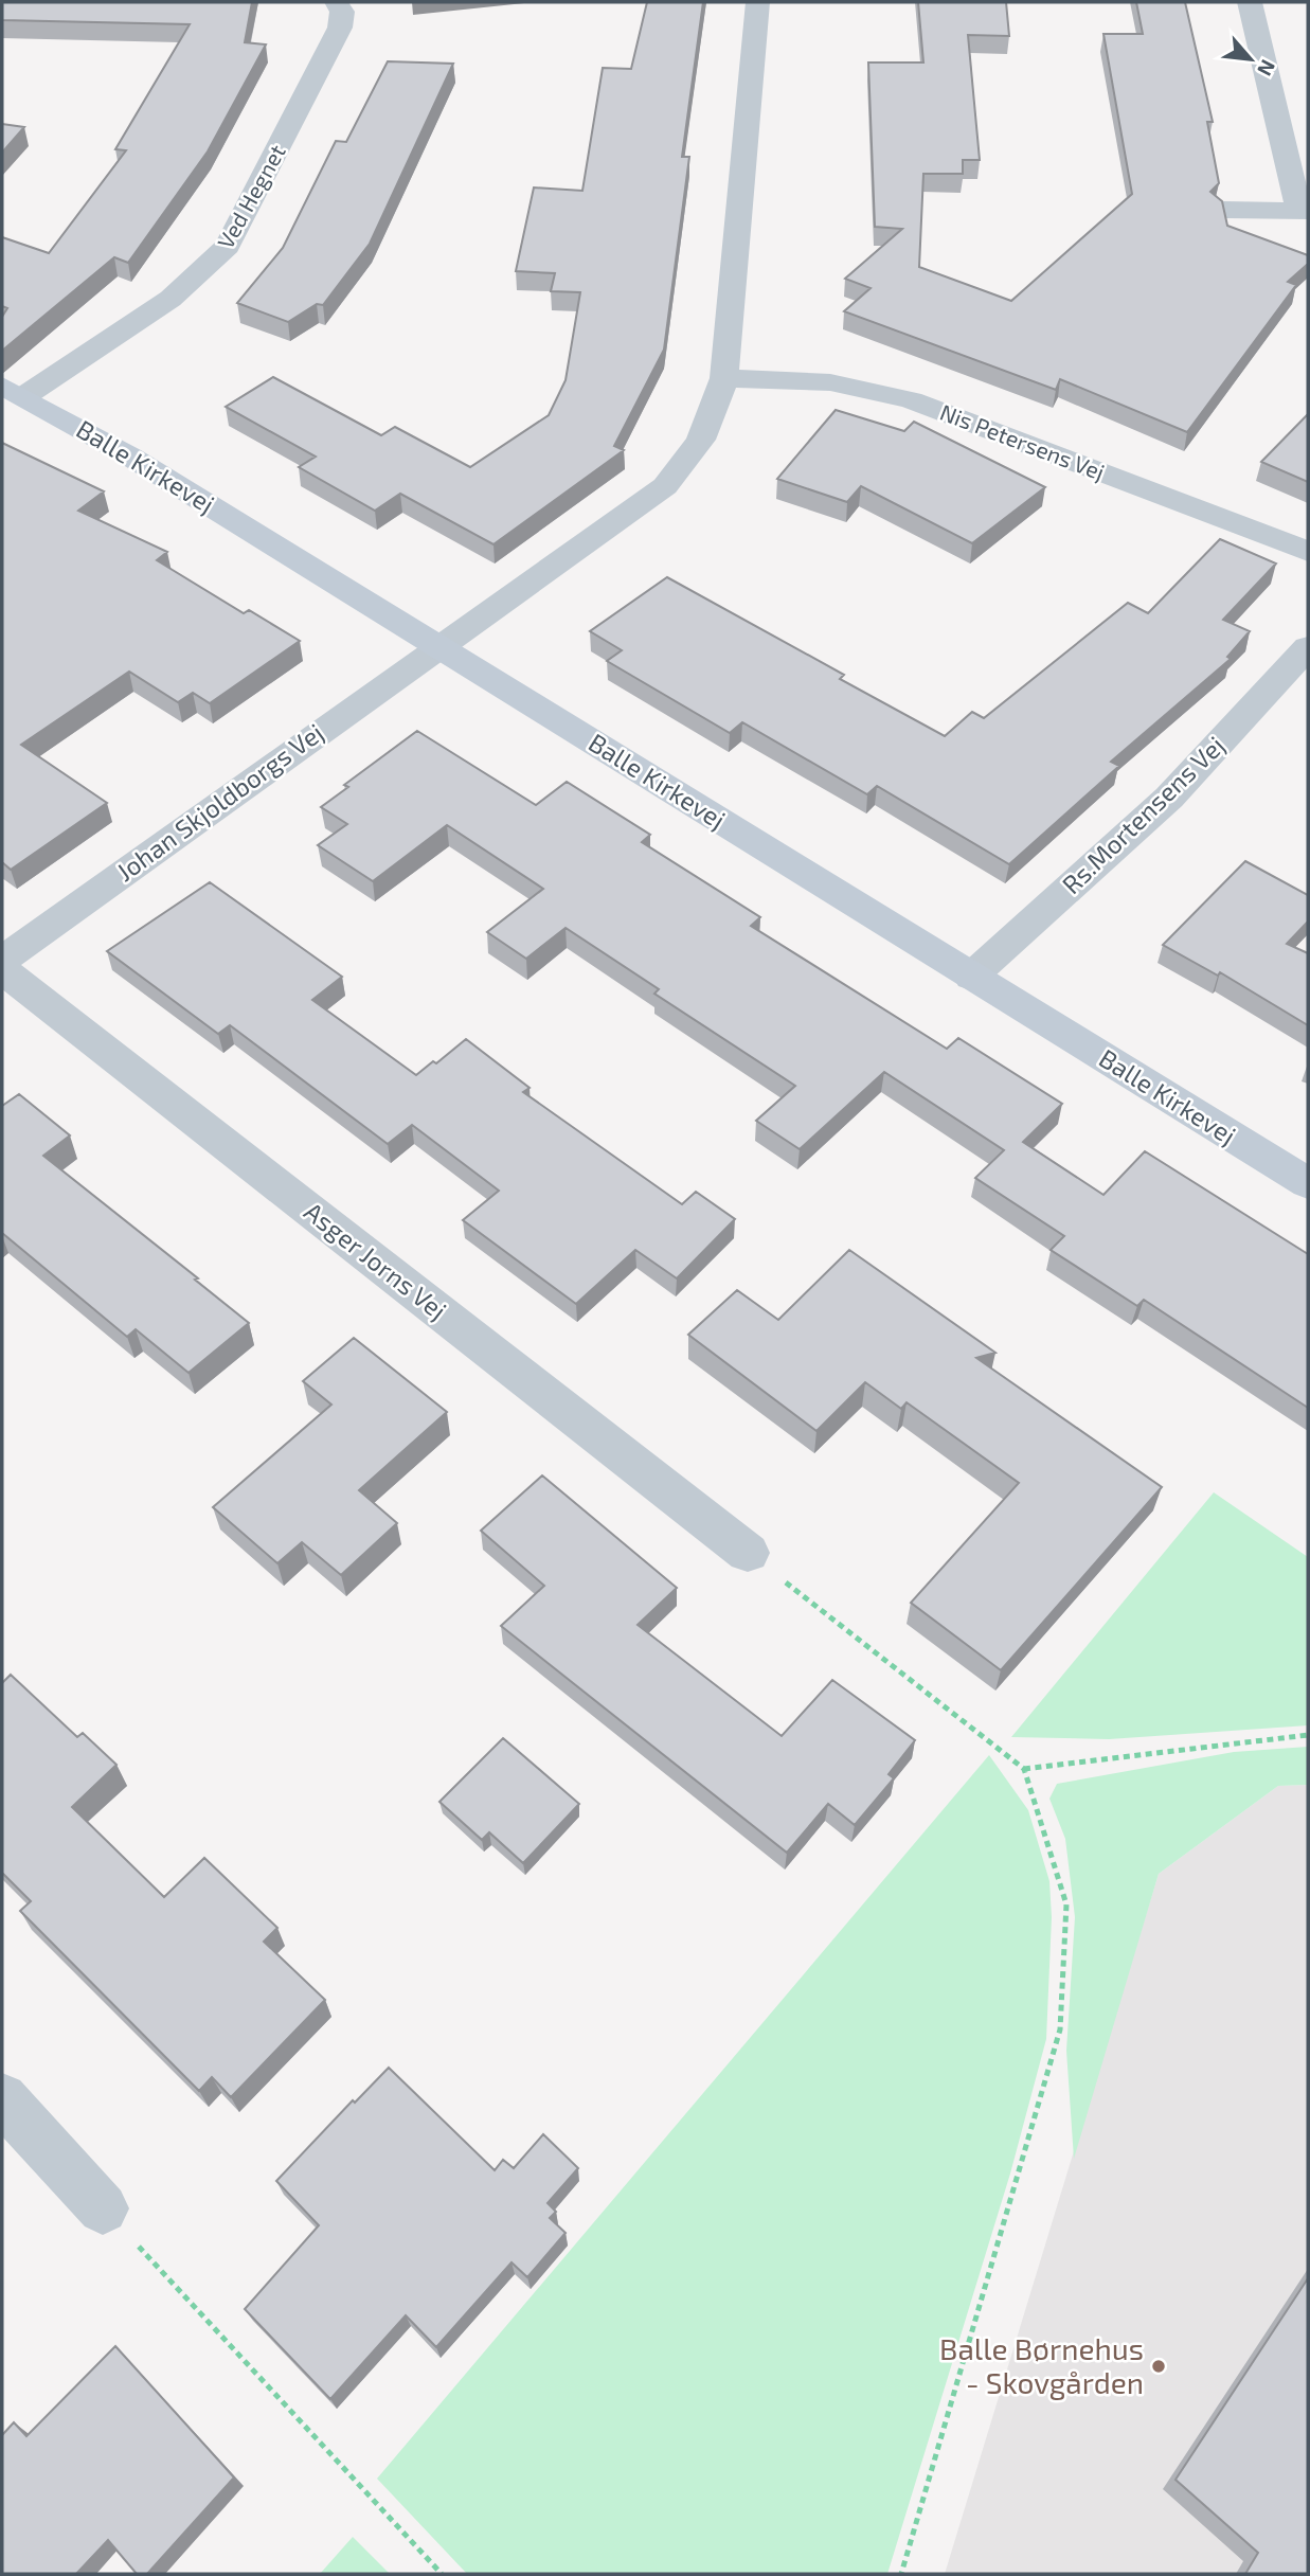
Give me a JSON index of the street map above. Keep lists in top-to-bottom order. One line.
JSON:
{"streets":{"street":["Ved Hegnet","Nis Petersens Vej","Balle Kirkevej","Johan Skjoldborgs Vej","Rs.Mortensens Vej","Asger Jorns Vej"]},"crossings":[["Ved Hegnet","Balle Kirkevej"],["Balle Kirkevej","Johan Skjoldborgs Vej"],["Balle Kirkevej","Rs.Mortensens Vej"]],"places":["Balle Børnehus - Skovgården"],"north":"bottom right"}
